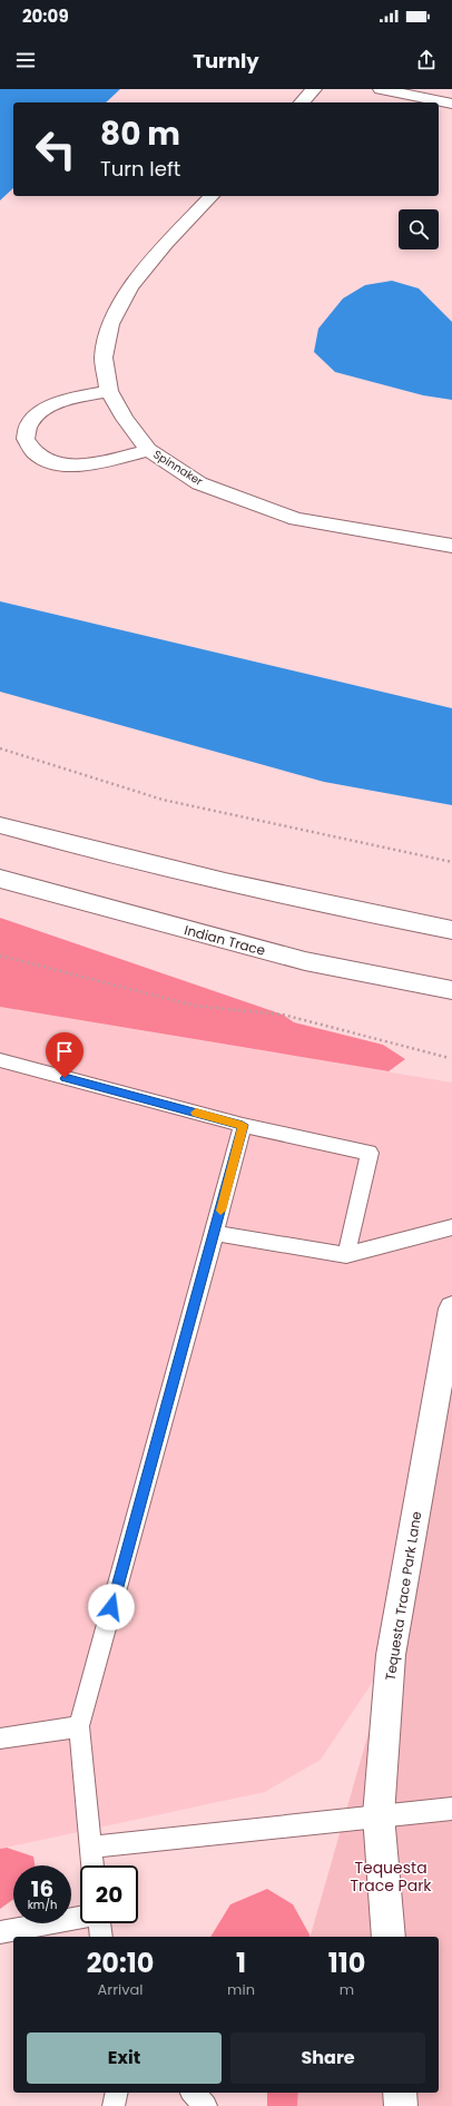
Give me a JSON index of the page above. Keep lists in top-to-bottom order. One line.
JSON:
{"streets":{"street":["Spinnaker","Indian Trace","Tequesta Trace Park Lane"]},"parks":["Tequesta Trace Park"],"page":{"status":"20:09","header":"Turnly","turn":["80 m","Turn left"],"speed":"16 km/h","limit":"20","eta":["20:10","Arrival","1","min","110","m"],"buttons":["Exit","Share"]}}
